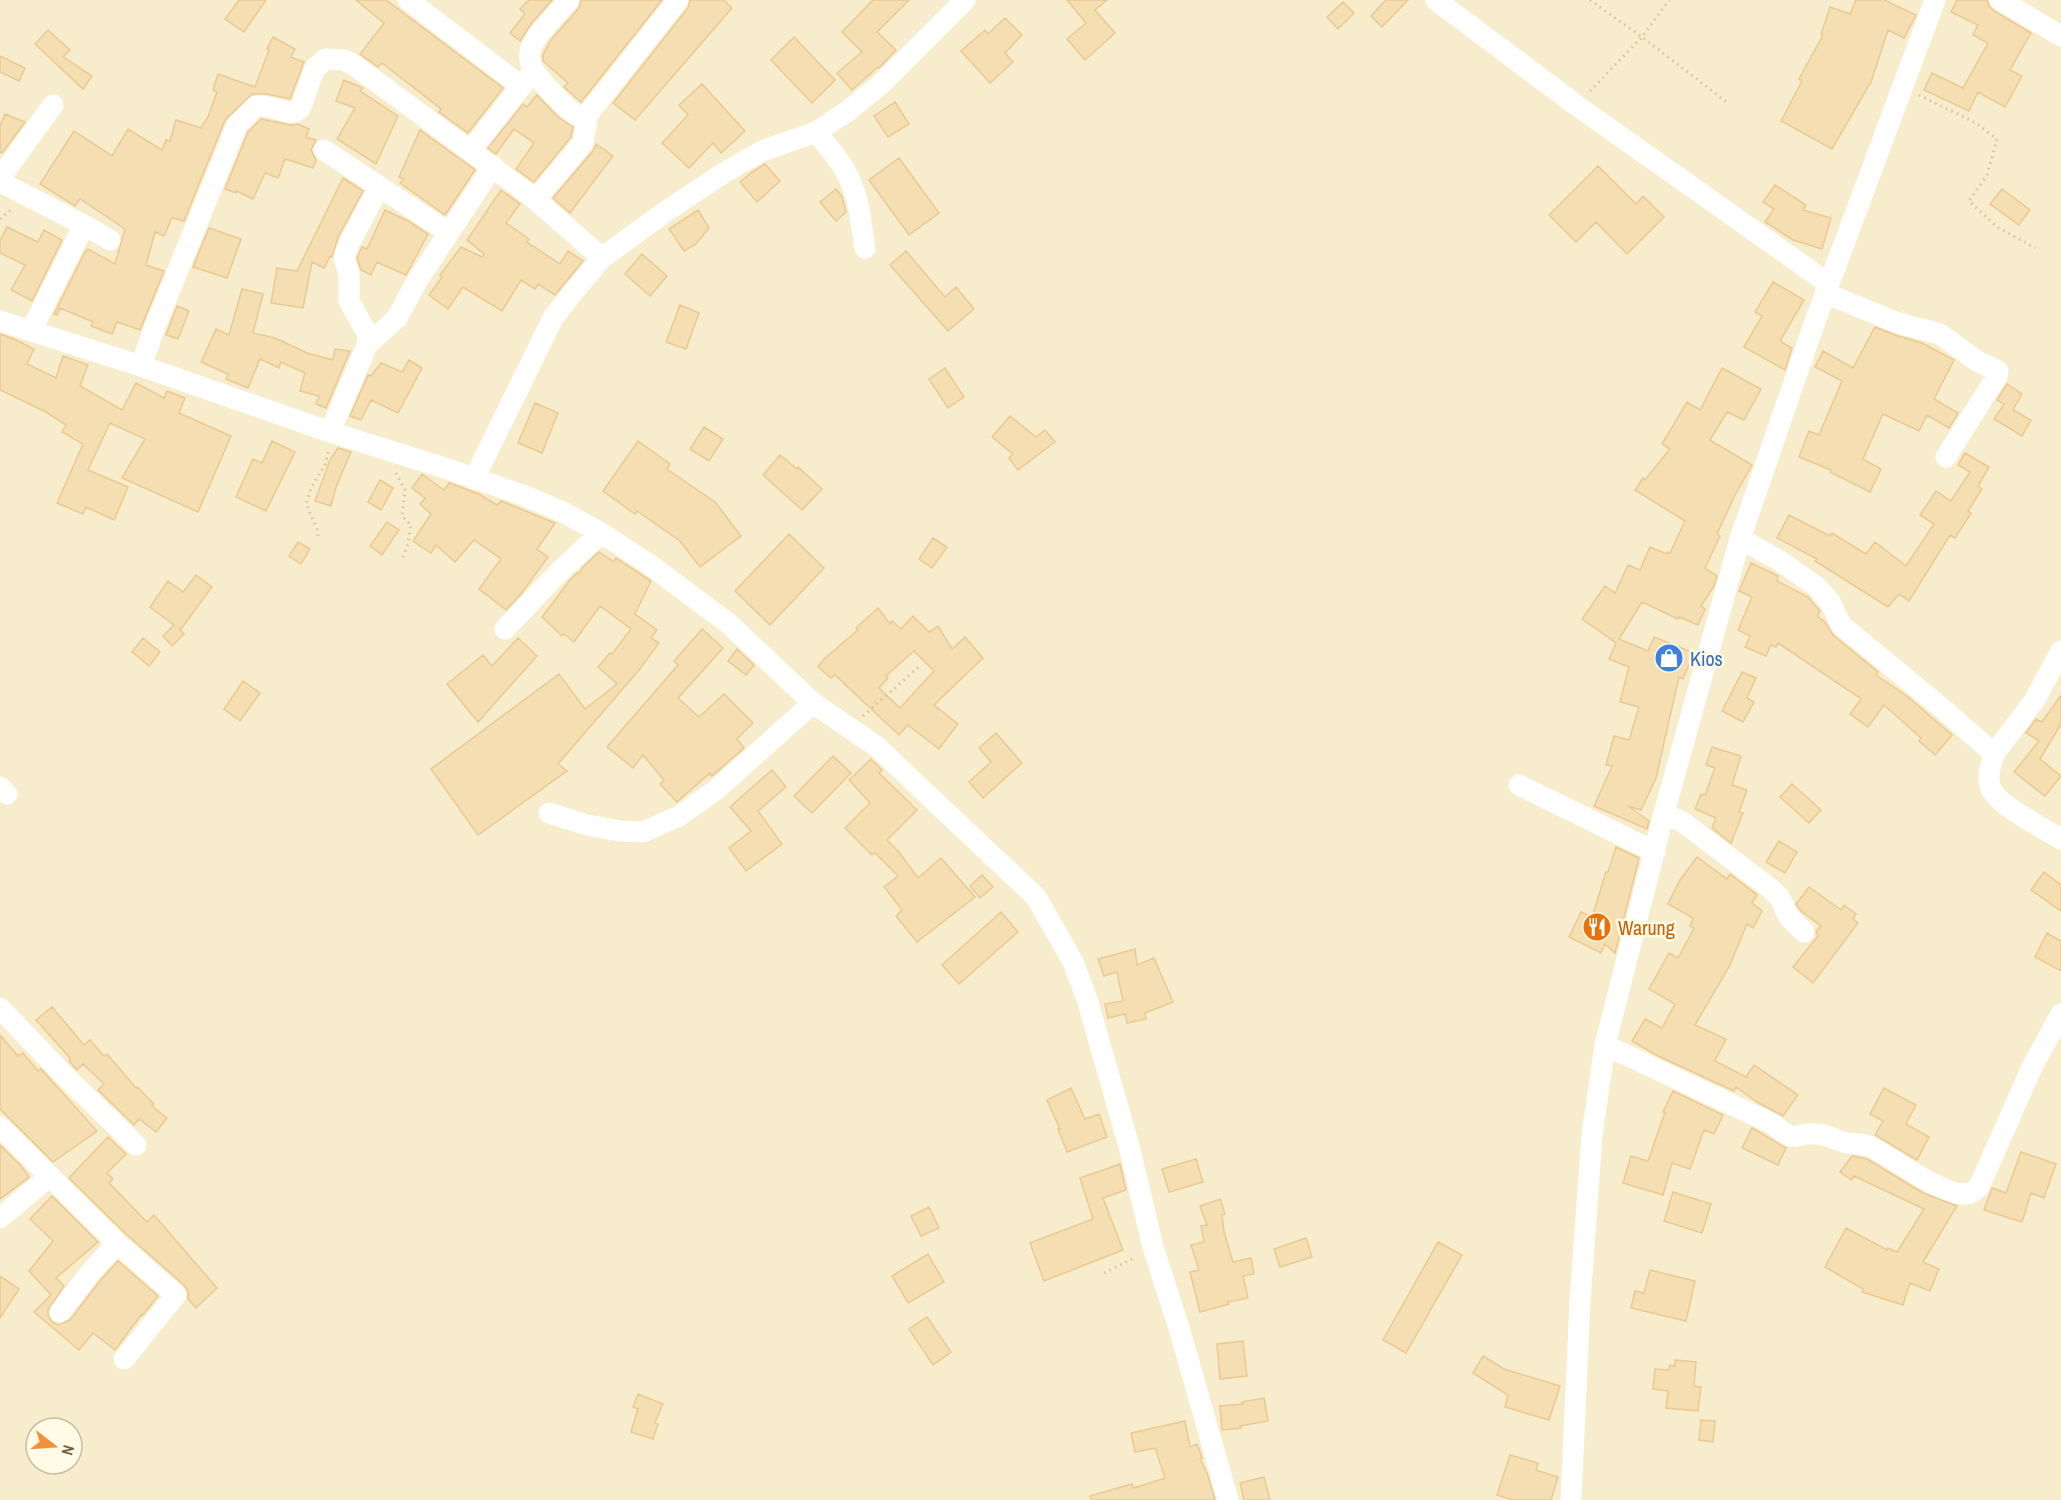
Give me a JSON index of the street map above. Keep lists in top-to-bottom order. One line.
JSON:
{"places":{"shop":["Kios"],"restaurant":["Warung"]},"north":"right"}
